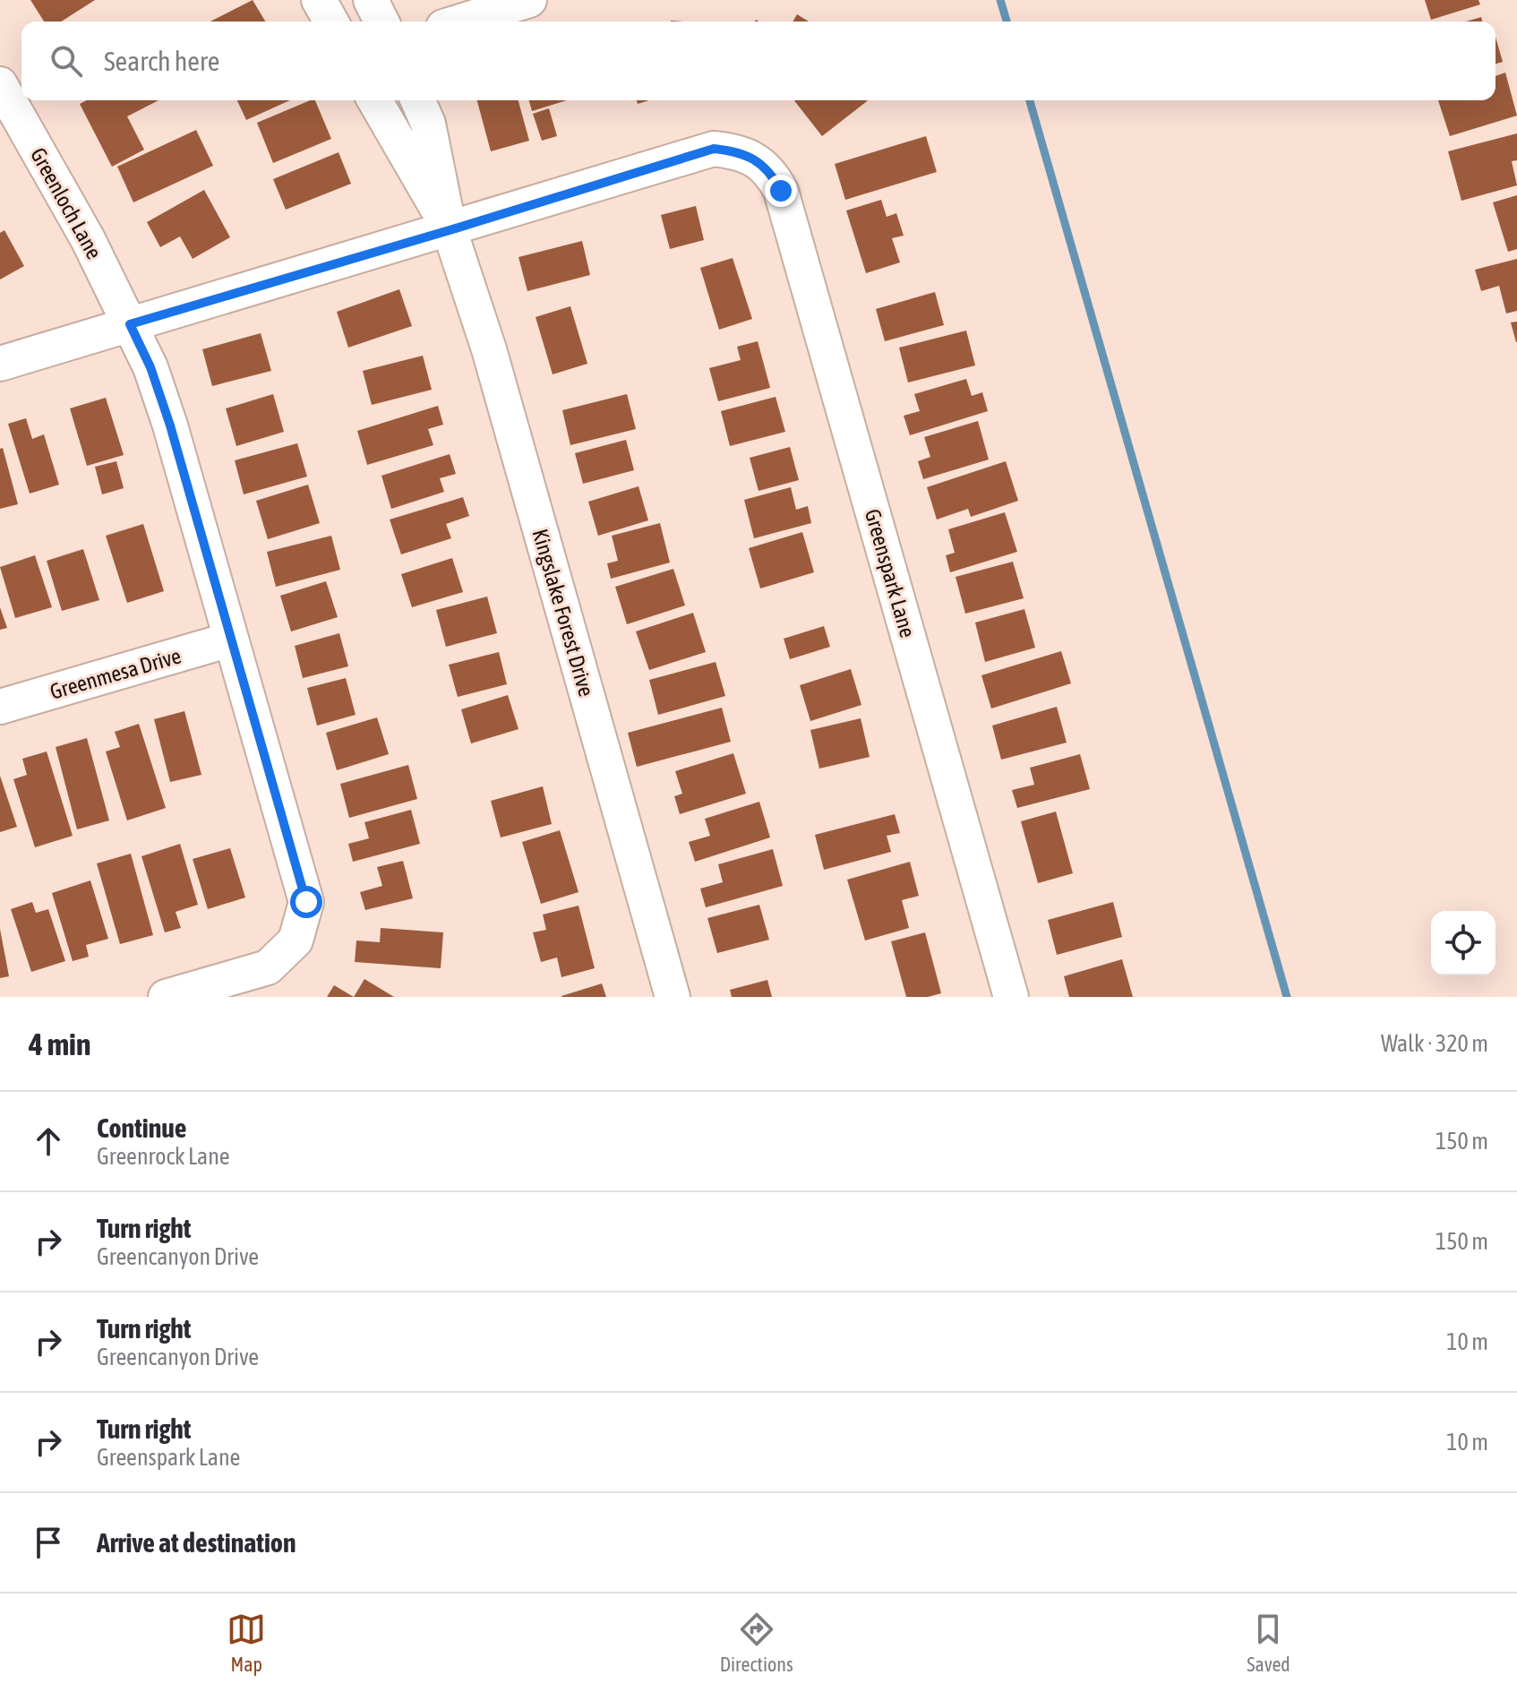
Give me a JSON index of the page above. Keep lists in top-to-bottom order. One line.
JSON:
{"streets":{"street":["Greenloch Lane","Greenspark Lane","Kingslake Forest Drive","Greenmesa Drive"]},"crossings":[["Greenloch Lane","Greenmesa Drive"],["Greenspark Lane","Kingslake Forest Drive"]],"page":{"search":"Search here","heading":["4 min","Walk · 320 m"],"list":[["Continue","Greenrock Lane","150 m"],["Turn right","Greencanyon Drive","150 m"],["Turn right","Greencanyon Drive","10 m"],["Turn right","Greenspark Lane","10 m"],"Arrive at destination"],"nav":["Map","Directions","Saved"]}}
